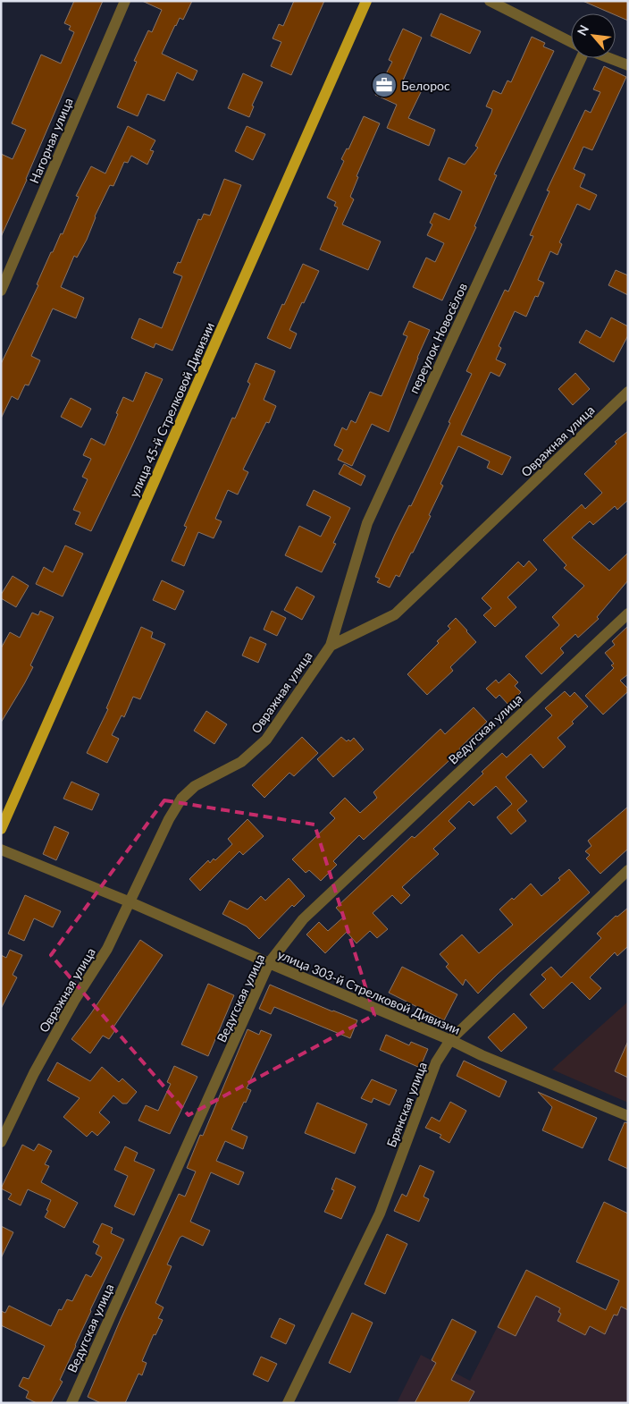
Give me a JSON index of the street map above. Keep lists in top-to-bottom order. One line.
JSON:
{"streets":{"main road":["улица 45-й Стрелковой Дивизии"],"street":["Нагорная улица","переулок Новосёлов","Овражная улица","Ведугская улица","улица 303-й Стрелковой Дивизии","Брянская улица"]},"crossings":[["переулок Новосёлов","Овражная улица"],["Овражная улица","улица 303-й Стрелковой Дивизии"],["Ведугская улица","улица 303-й Стрелковой Дивизии"],["улица 303-й Стрелковой Дивизии","Брянская улица"]],"places":{"office":["Белорос"]},"north":"top left"}
